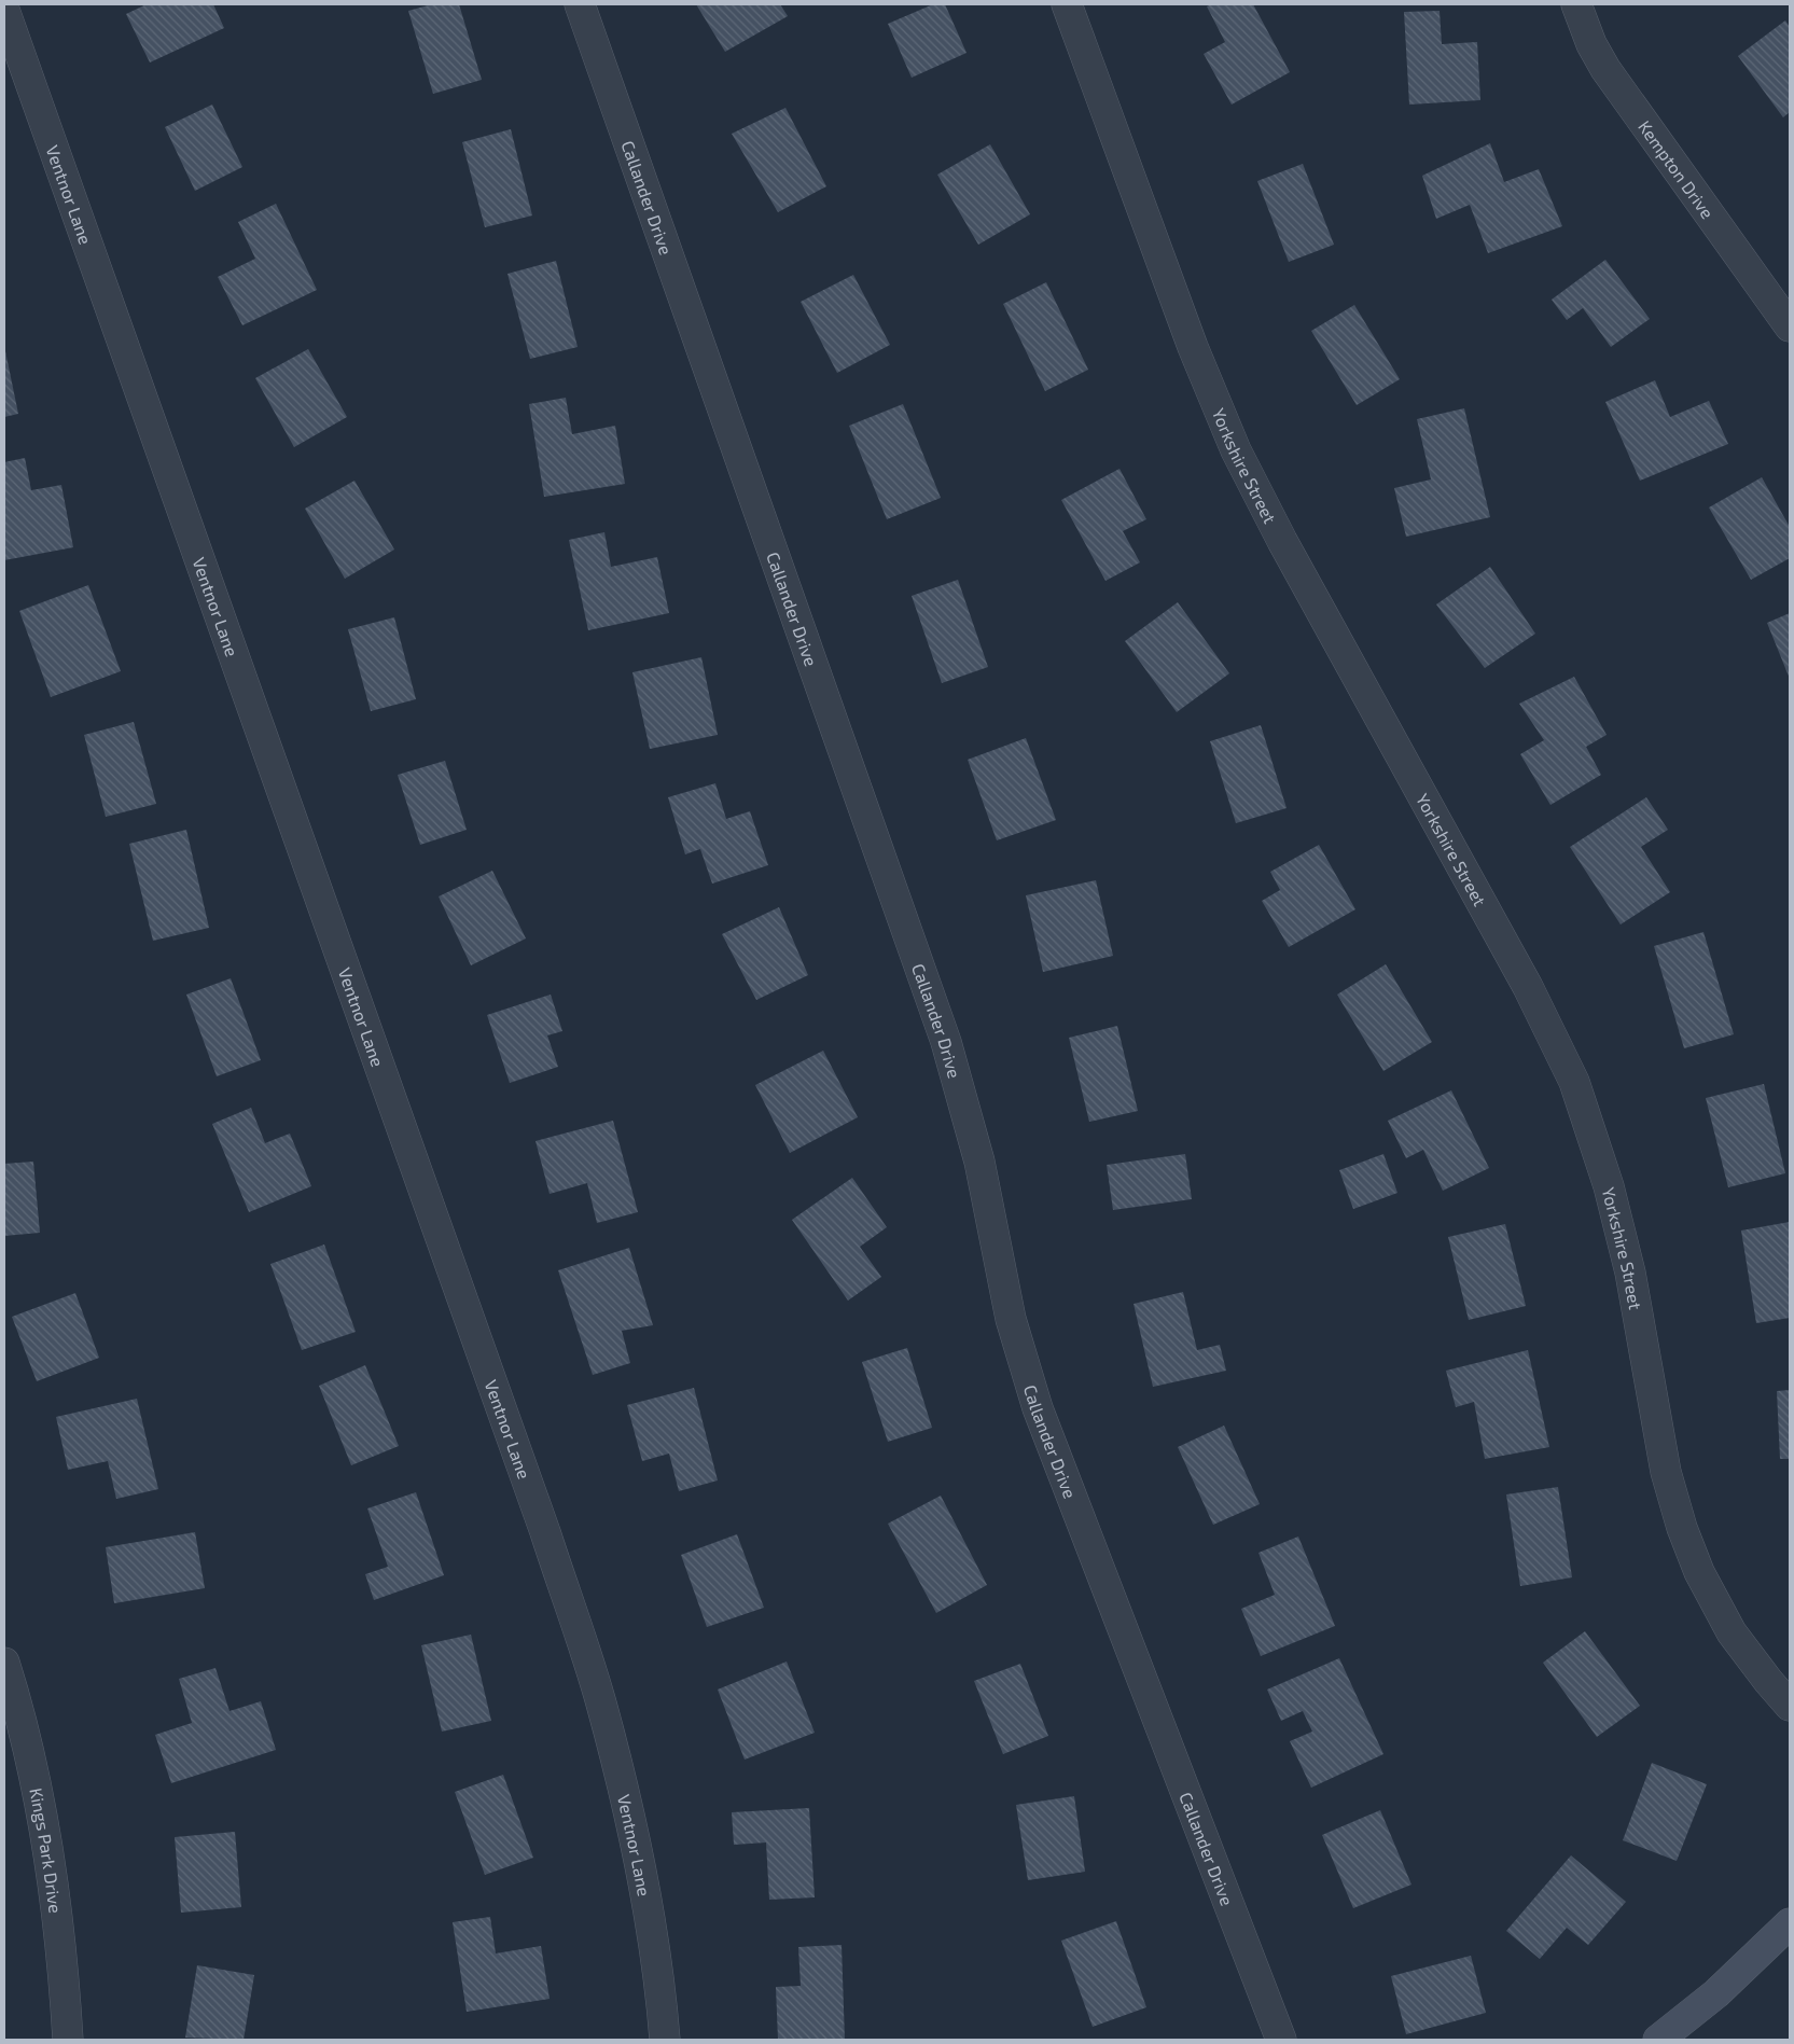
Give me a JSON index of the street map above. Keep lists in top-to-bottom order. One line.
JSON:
{"streets":{"street":["Kempton Drive","Ventnor Lane","Callander Drive","Yorkshire Street","Kings Park Drive"]}}
